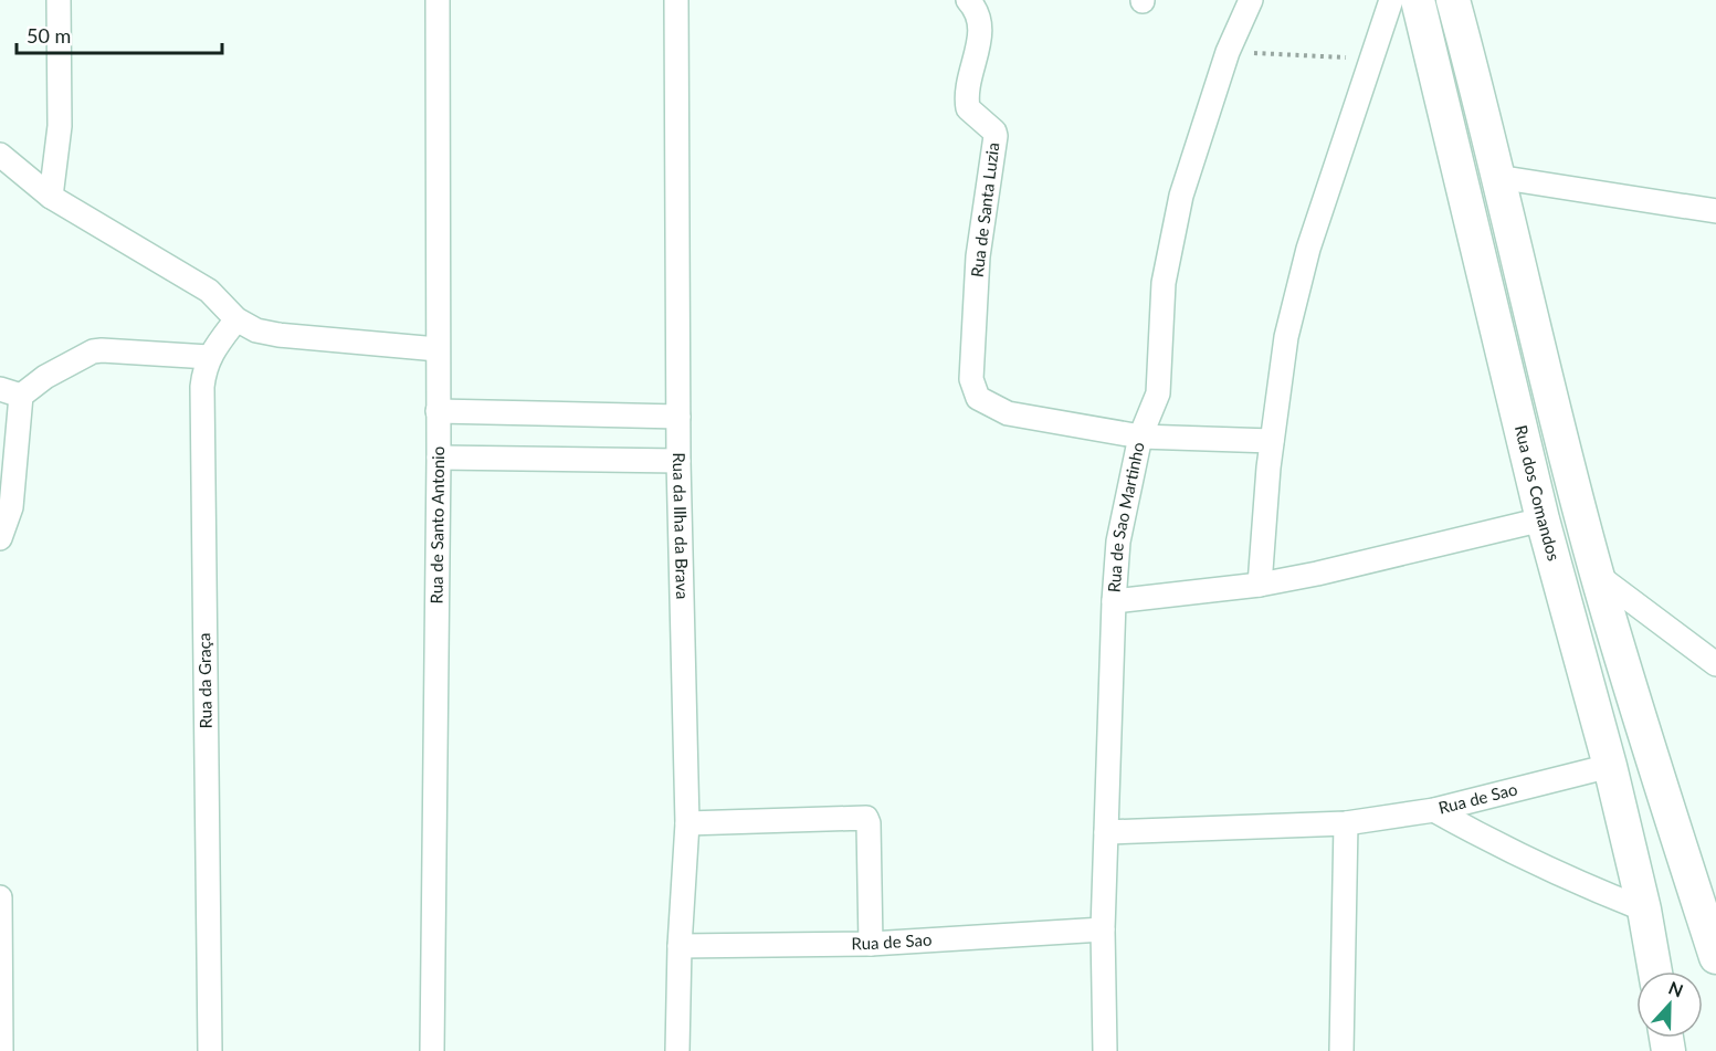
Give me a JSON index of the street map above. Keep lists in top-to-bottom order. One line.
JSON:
{"streets":{"main road":["Rua dos Comandos"],"street":["Rua de Santa Luzia","Rua de Sao Martinho","Rua de Santo Antonio","Rua da Ilha da Brava","Rua da Graça","Rua de Sao"]},"crossings":[["Rua de Santa Luzia","Rua de Sao Martinho"],["Rua dos Comandos","Rua de Sao"],["Rua de Sao Martinho","Rua de Sao"],["Rua da Ilha da Brava","Rua de Sao"]],"scale_bar":"50 m","north":"top"}
